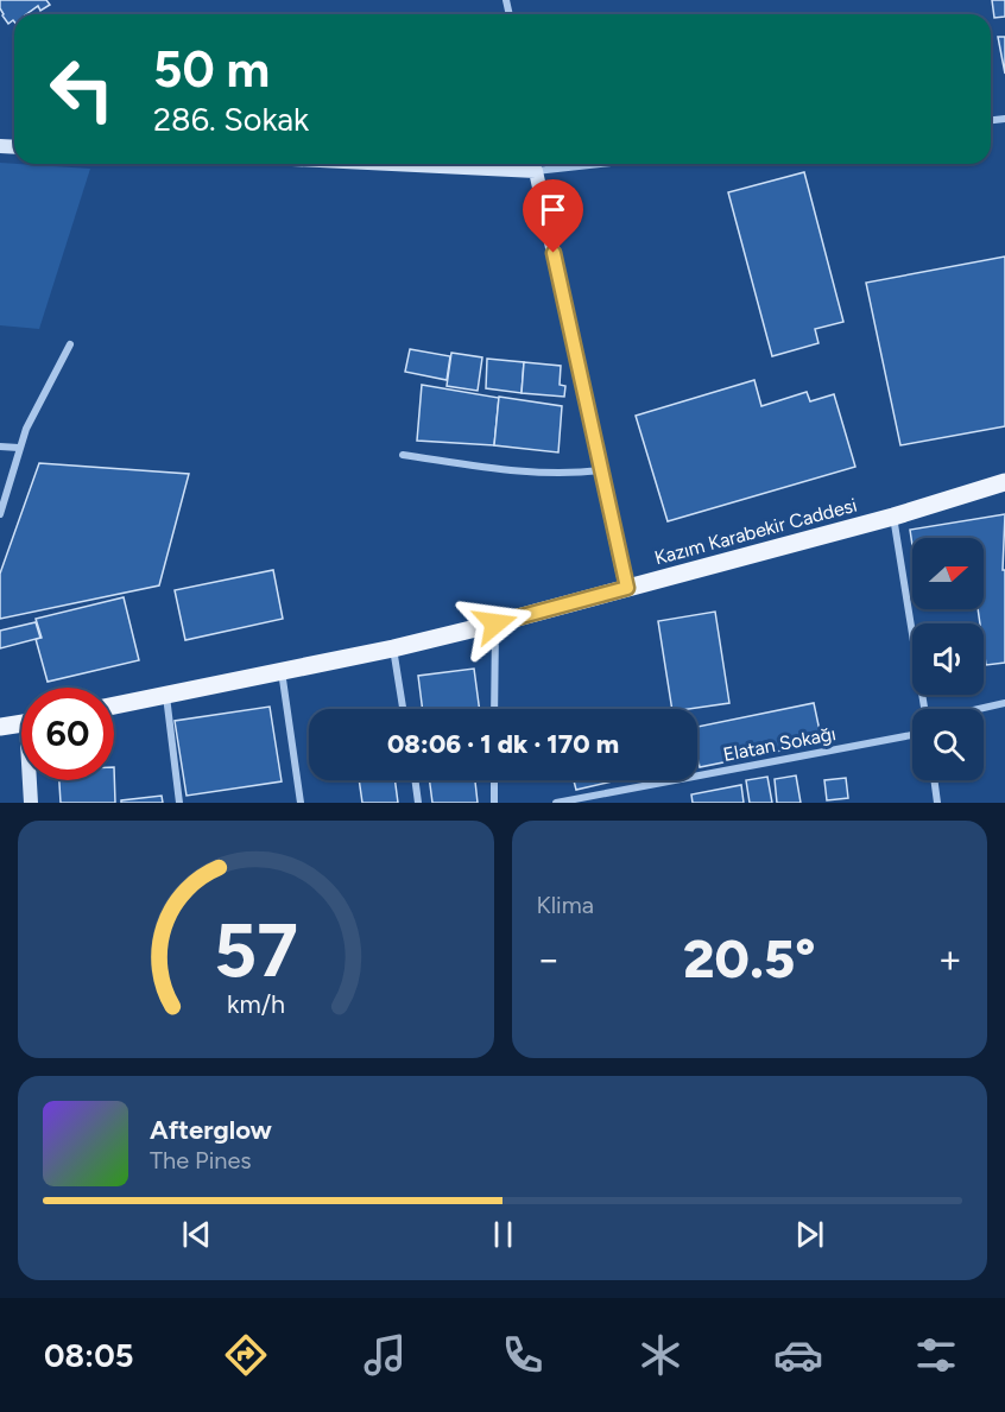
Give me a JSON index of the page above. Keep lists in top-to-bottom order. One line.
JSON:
{"streets":{"main road":["Kazım Karabekir Caddesi"],"street":["Elatan Sokağı"]},"north":"right","page":{"turn":["50 m","286. Sokak"],"limit":"60","trip":"08:06 · 1 dk · 170 m","tile":"Klima","heat":["−","20.5°","+"],"song":["Afterglow","The Pines"],"tabs":"08:05","gauge":["57","km/h"]}}
